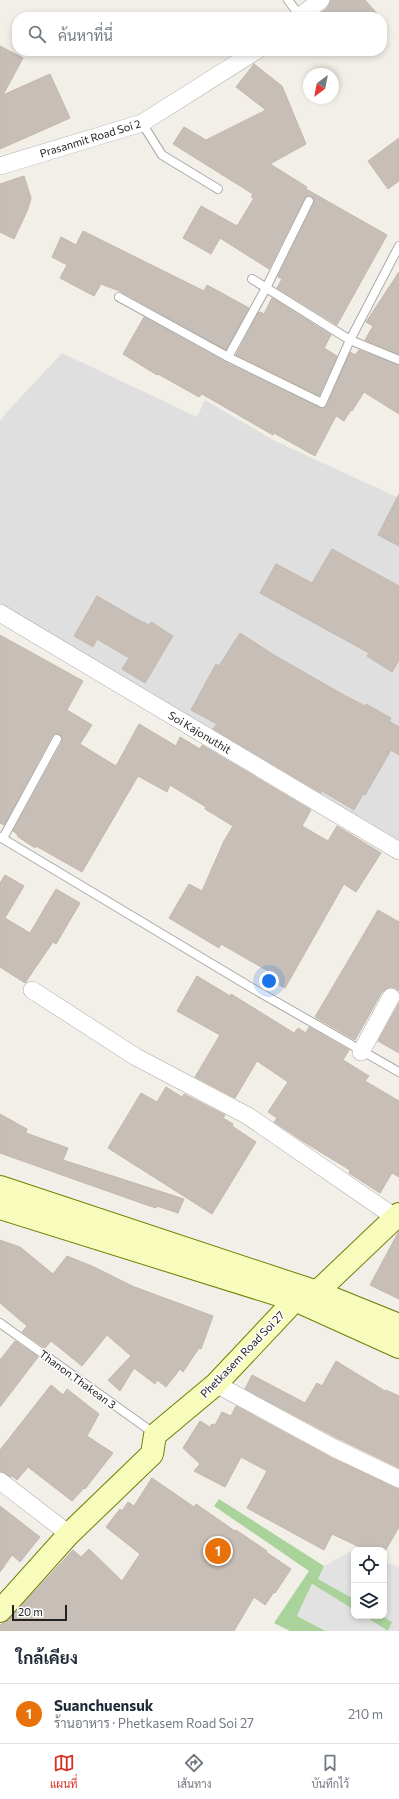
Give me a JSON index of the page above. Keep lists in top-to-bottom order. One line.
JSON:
{"streets":{"main road":["Phetkasem Road Soi 27"],"street":["Prasanmit Road Soi 2","Soi Kajonuthit"],"lane":["Thanon Thakean 3"]},"crossings":[["Phetkasem Road Soi 27","Thanon Thakean 3"]],"scale_bar":"20 m","north":"bottom left","page":{"search":"ค้นหาที่นี่","pins":"1","scale":"20 m","heading":"ใกล้เคียง","list":[{"mark":"1","name":"Suanchuensuk","note":"ร้านอาหาร · Phetkasem Road Soi 27","value":"210 m"}],"nav":["แผนที่","เส้นทาง","บันทึกไว้"]}}
